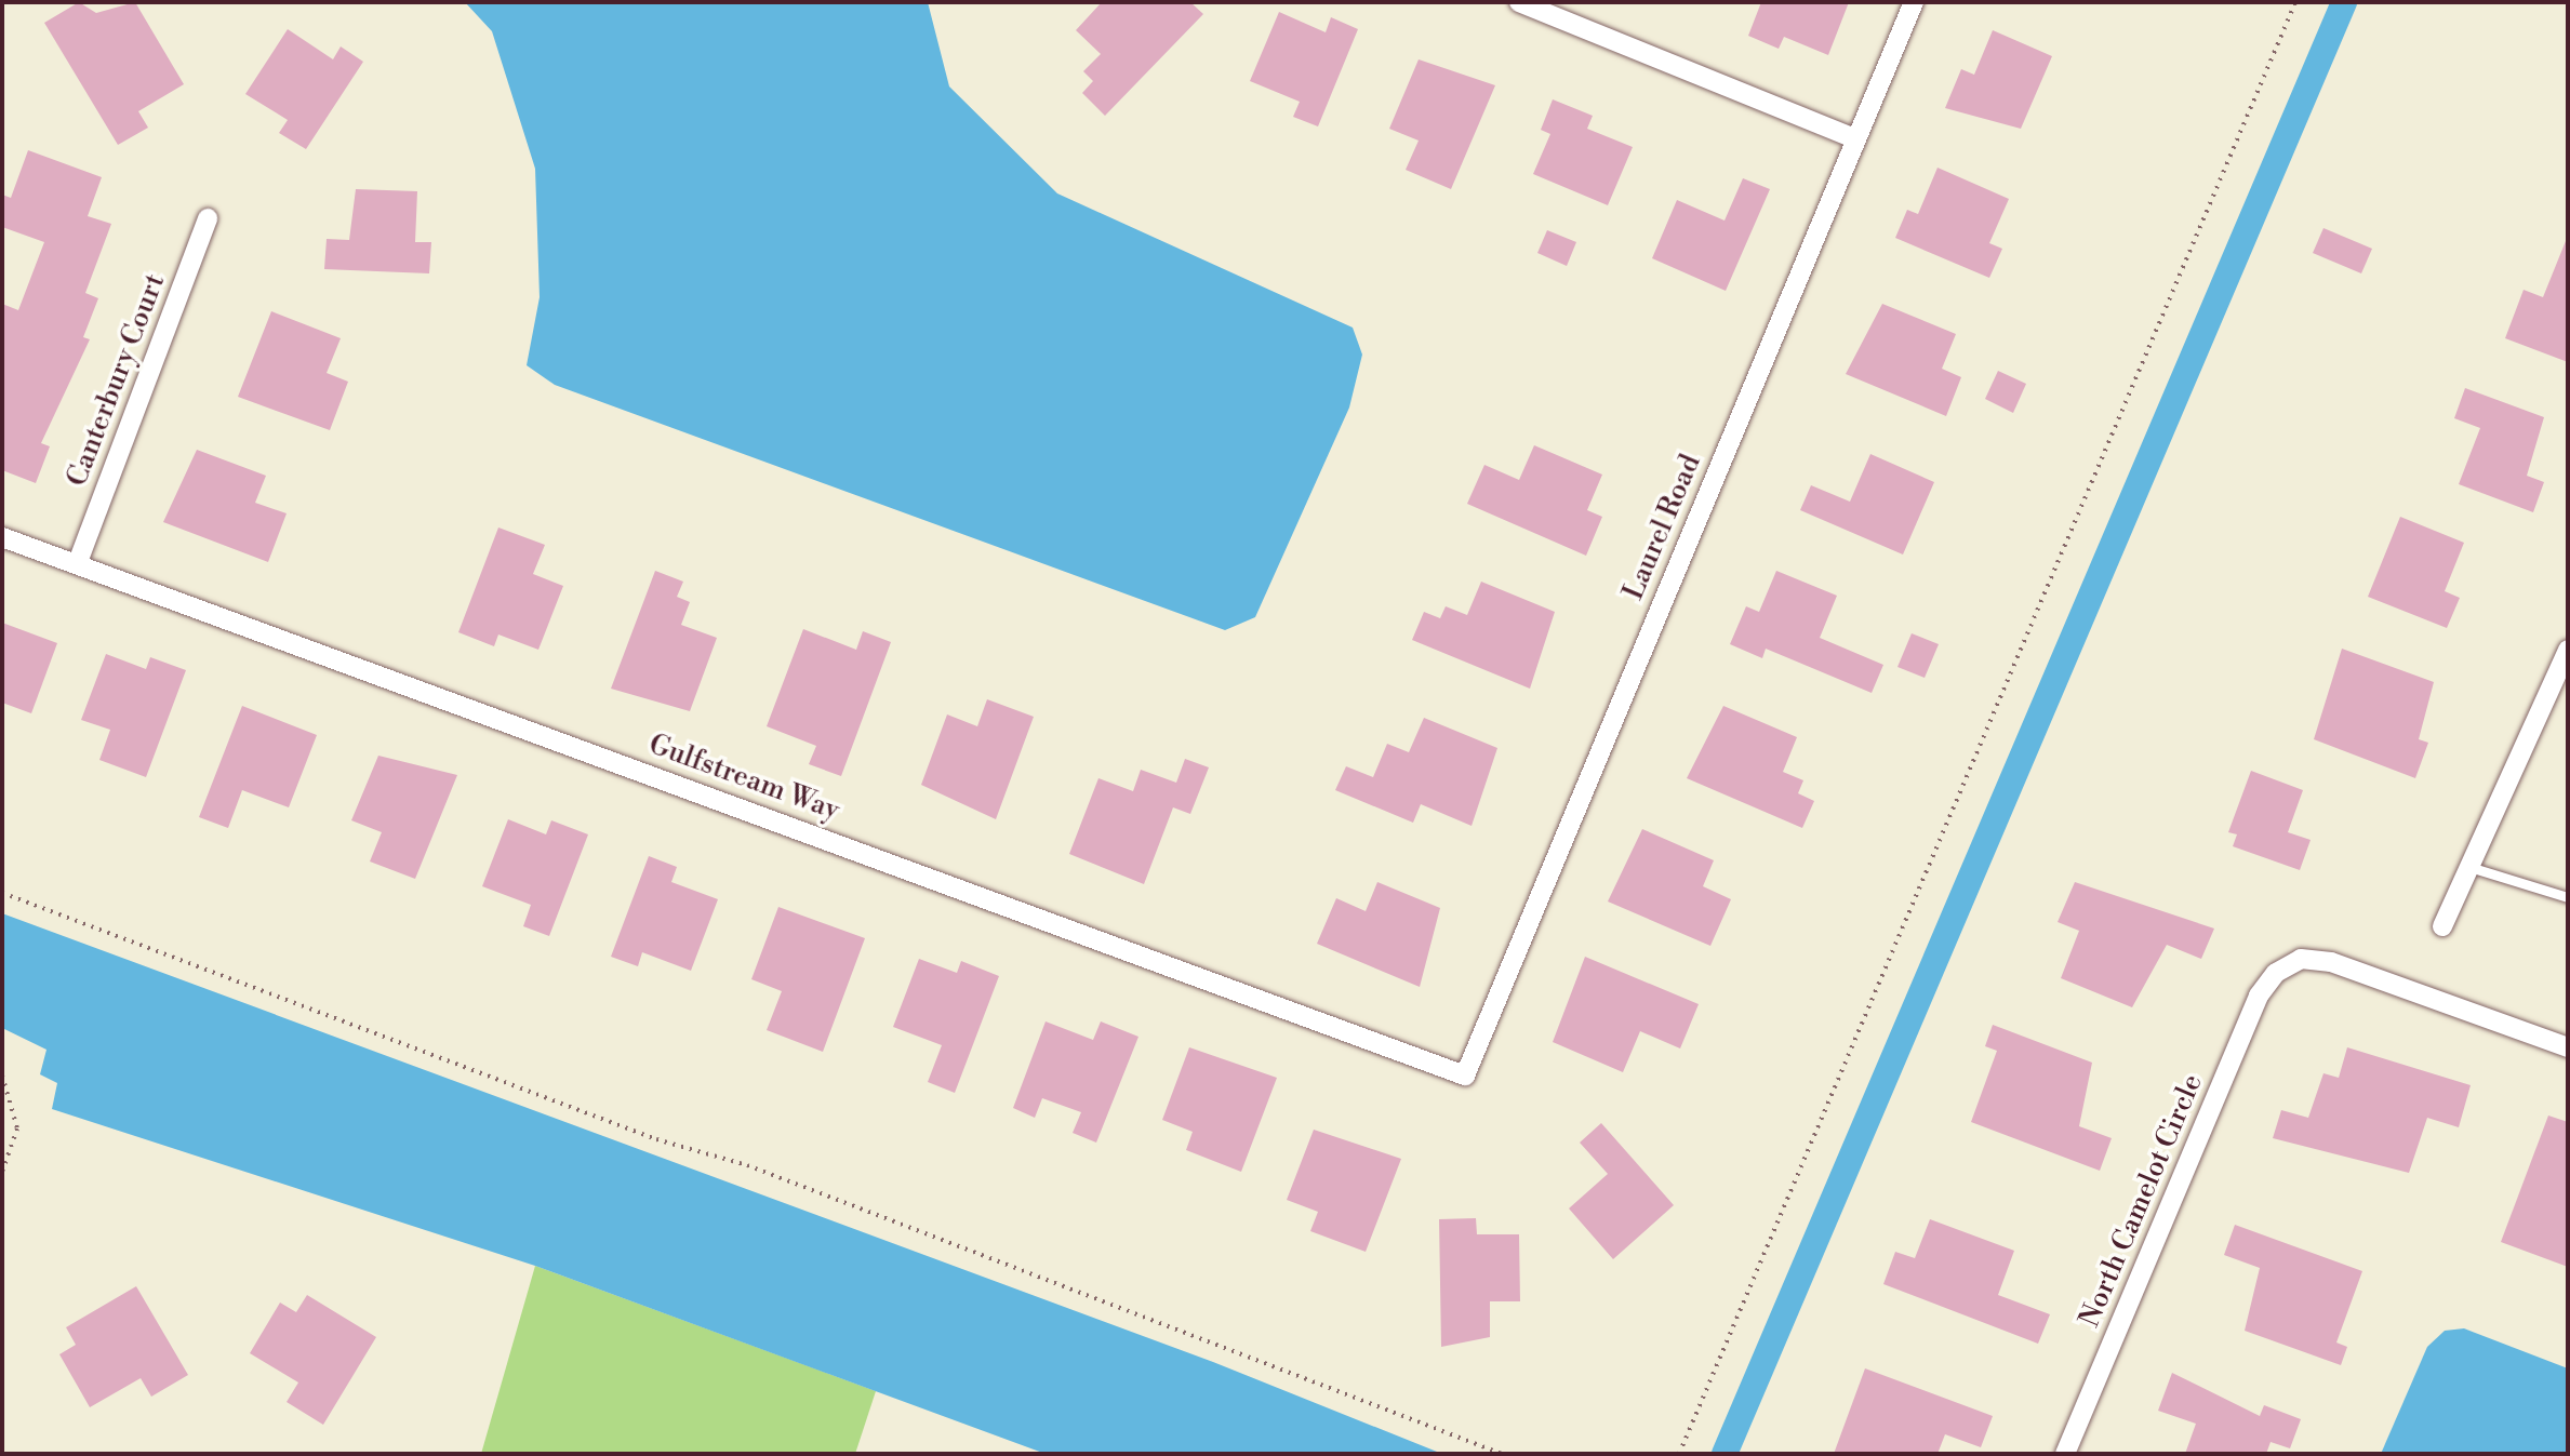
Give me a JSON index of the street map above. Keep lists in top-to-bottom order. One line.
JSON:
{"streets":{"street":["Canterbury Court","Laurel Road","Gulfstream Way","North Camelot Circle"]},"crossings":[["Canterbury Court","Gulfstream Way"],["Laurel Road","Gulfstream Way"]]}
